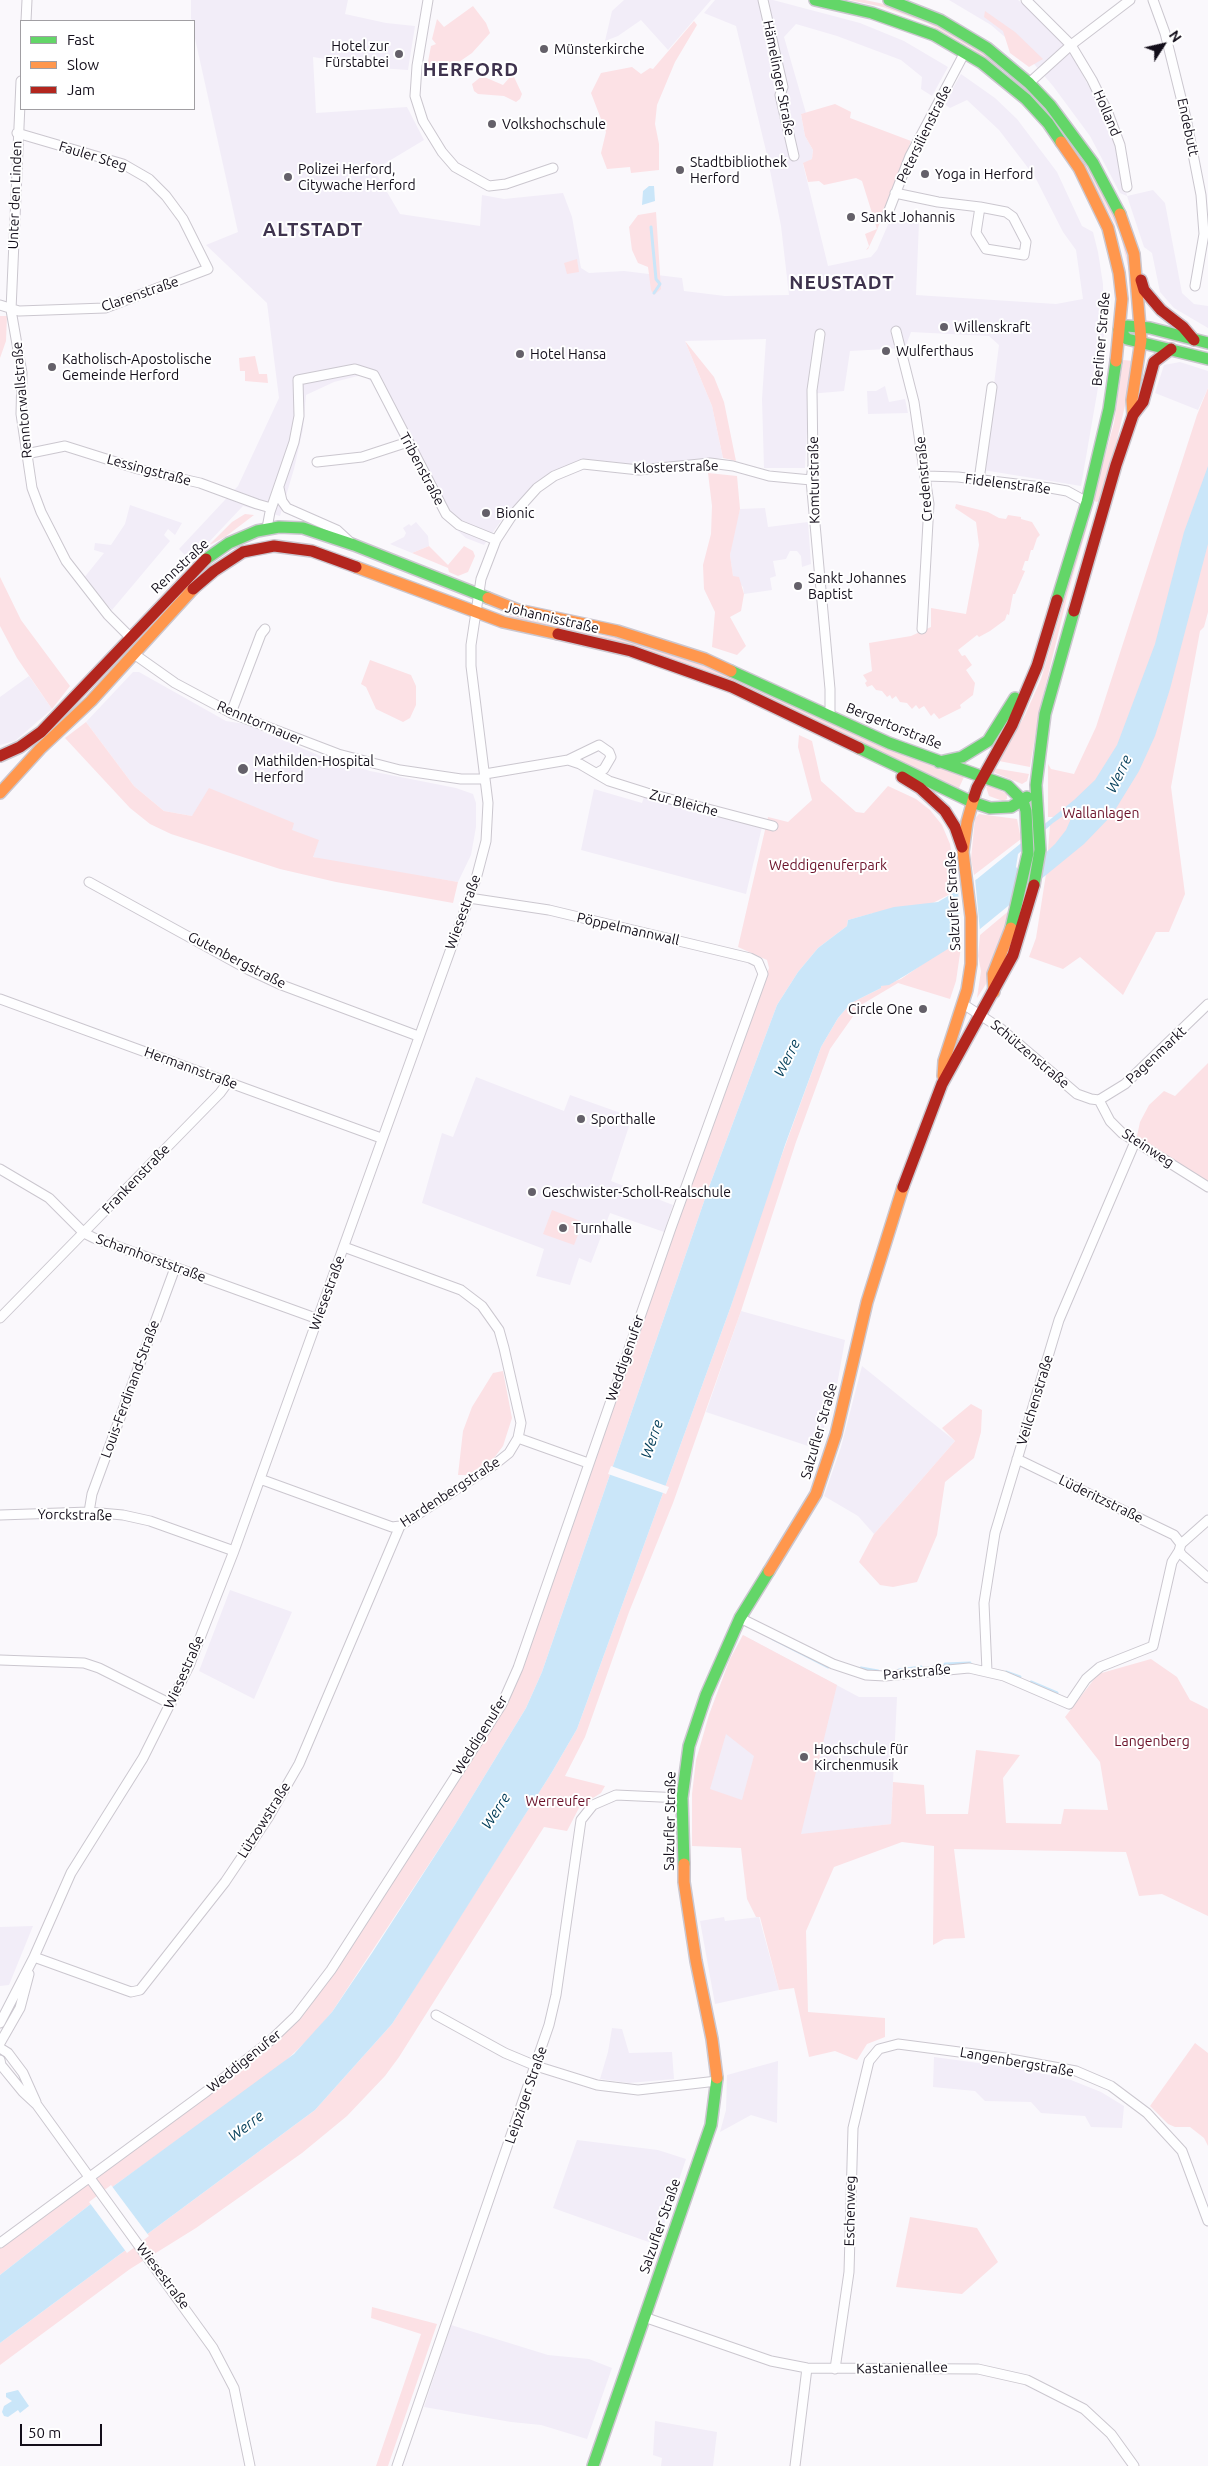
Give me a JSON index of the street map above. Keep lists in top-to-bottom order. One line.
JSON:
{"streets":{"main road":["Berliner Straße","Rennstraße","Johannisstraße","Bergertorstraße","Salzufler Straße"],"street":["Hämelinger Straße","Holland","Endebutt","Petersilienstraße","Fauler Steg","Unter den Linden","Clarenstraße","Renntorwallstraße","Klosterstraße","Tribenstraße","Lessingstraße","Credenstraße","Komturstraße","Fidelenstraße","Renntormauer","Zur Bleiche","Wiesestraße","Pöppelmannwall","Gutenbergstraße","Schützenstraße","Pagenmarkt","Hermannstraße","Steinweg","Frankenstraße","Scharnhorststraße","Weddigenufer","Louis-Ferdinand-Straße","Veilchenstraße","Hardenbergstraße","Lüderitzstraße","Yorckstraße","Parkstraße","Lützowstraße","Langenbergstraße","Leipziger Straße","Eschenweg","Kastanienallee"]},"crossings":[["Petersilienstraße","Berliner Straße"],["Fauler Steg","Unter den Linden"],["Fauler Steg","Clarenstraße"],["Unter den Linden","Clarenstraße"],["Unter den Linden","Renntorwallstraße"],["Clarenstraße","Renntorwallstraße"],["Berliner Straße","Fidelenstraße"],["Berliner Straße","Bergertorstraße"],["Berliner Straße","Salzufler Straße"],["Renntorwallstraße","Lessingstraße"],["Renntorwallstraße","Rennstraße"],["Klosterstraße","Tribenstraße"],["Klosterstraße","Komturstraße"],["Tribenstraße","Johannisstraße"],["Credenstraße","Fidelenstraße"],["Komturstraße","Johannisstraße"],["Komturstraße","Bergertorstraße"],["Rennstraße","Johannisstraße"],["Rennstraße","Renntormauer"],["Johannisstraße","Bergertorstraße"],["Johannisstraße","Wiesestraße"],["Renntormauer","Wiesestraße"],["Salzufler Straße","Schützenstraße"],["Salzufler Straße","Parkstraße"],["Salzufler Straße","Leipziger Straße"],["Salzufler Straße","Kastanienallee"],["Wiesestraße","Pöppelmannwall"],["Wiesestraße","Gutenbergstraße"],["Wiesestraße","Hermannstraße"],["Wiesestraße","Scharnhorststraße"],["Wiesestraße","Weddigenufer"],["Wiesestraße","Hardenbergstraße"],["Wiesestraße","Yorckstraße"],["Wiesestraße","Lützowstraße"],["Pöppelmannwall","Weddigenufer"],["Schützenstraße","Pagenmarkt"],["Schützenstraße","Steinweg"],["Pagenmarkt","Steinweg"],["Hermannstraße","Frankenstraße"],["Steinweg","Veilchenstraße"],["Frankenstraße","Scharnhorststraße"],["Scharnhorststraße","Louis-Ferdinand-Straße"],["Louis-Ferdinand-Straße","Yorckstraße"],["Veilchenstraße","Lüderitzstraße"],["Veilchenstraße","Parkstraße"],["Hardenbergstraße","Lützowstraße"],["Lüderitzstraße","Parkstraße"],["Langenbergstraße","Eschenweg"],["Eschenweg","Kastanienallee"]],"districts":["HERFORD","ALTSTADT","NEUSTADT"],"water":["Werre"],"parks":["Wallanlagen","Weddigenuferpark","Langenberg","Werreufer"],"places":["Münsterkirche","Hotel zur Fürstabtei","Volkshochschule","Stadtbibliothek Herford","Yoga in Herford","Polizei Herford, Citywache Herford","Sankt Johannis","Willenskraft","Wulferthaus","Hotel Hansa","Katholisch-Apostolische Gemeinde Herford","Bionic","Sankt Johannes Baptist","Mathilden-Hospital Herford","Circle One","Sporthalle","Geschwister-Scholl-Realschule","Turnhalle","Hochschule für Kirchenmusik"],"legend":["Fast","Slow","Jam"],"scale_bar":"50 m","north":"top right"}
